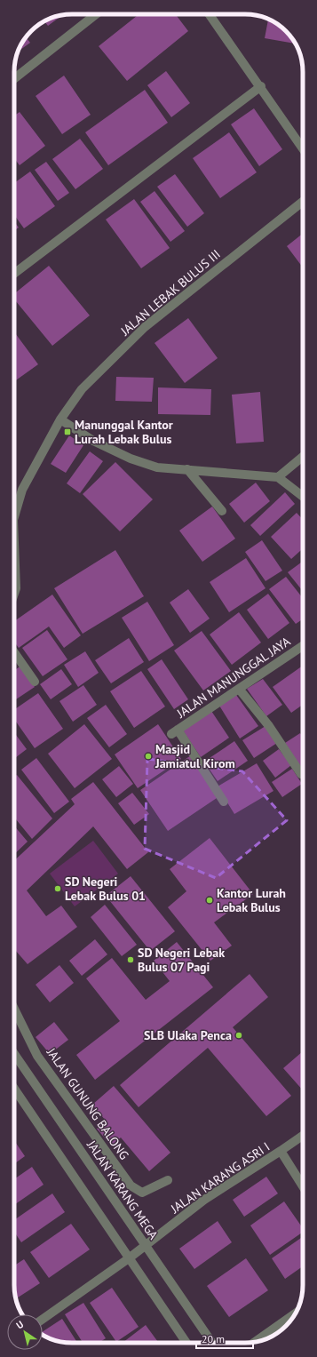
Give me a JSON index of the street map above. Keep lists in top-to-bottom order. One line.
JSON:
{"streets":{"street":["JALAN LEBAK BULUS III","JALAN MANUNGGAL JAYA","JALAN GUNUNG BALONG","JALAN KARANG ASRI I","JALAN KARANG MEGA"]},"crossings":[["JALAN KARANG ASRI I","JALAN KARANG MEGA"]],"places":{"transit":["Manunggal Kantor Lurah Lebak Bulus"],"other":["Masjid Jamiatul Kirom","SD Negeri Lebak Bulus 01","Kantor Lurah Lebak Bulus","SD Negeri Lebak Bulus 07 Pagi","SLB Ulaka Penca"]},"scale_bar":"20 m","north":"top left"}
